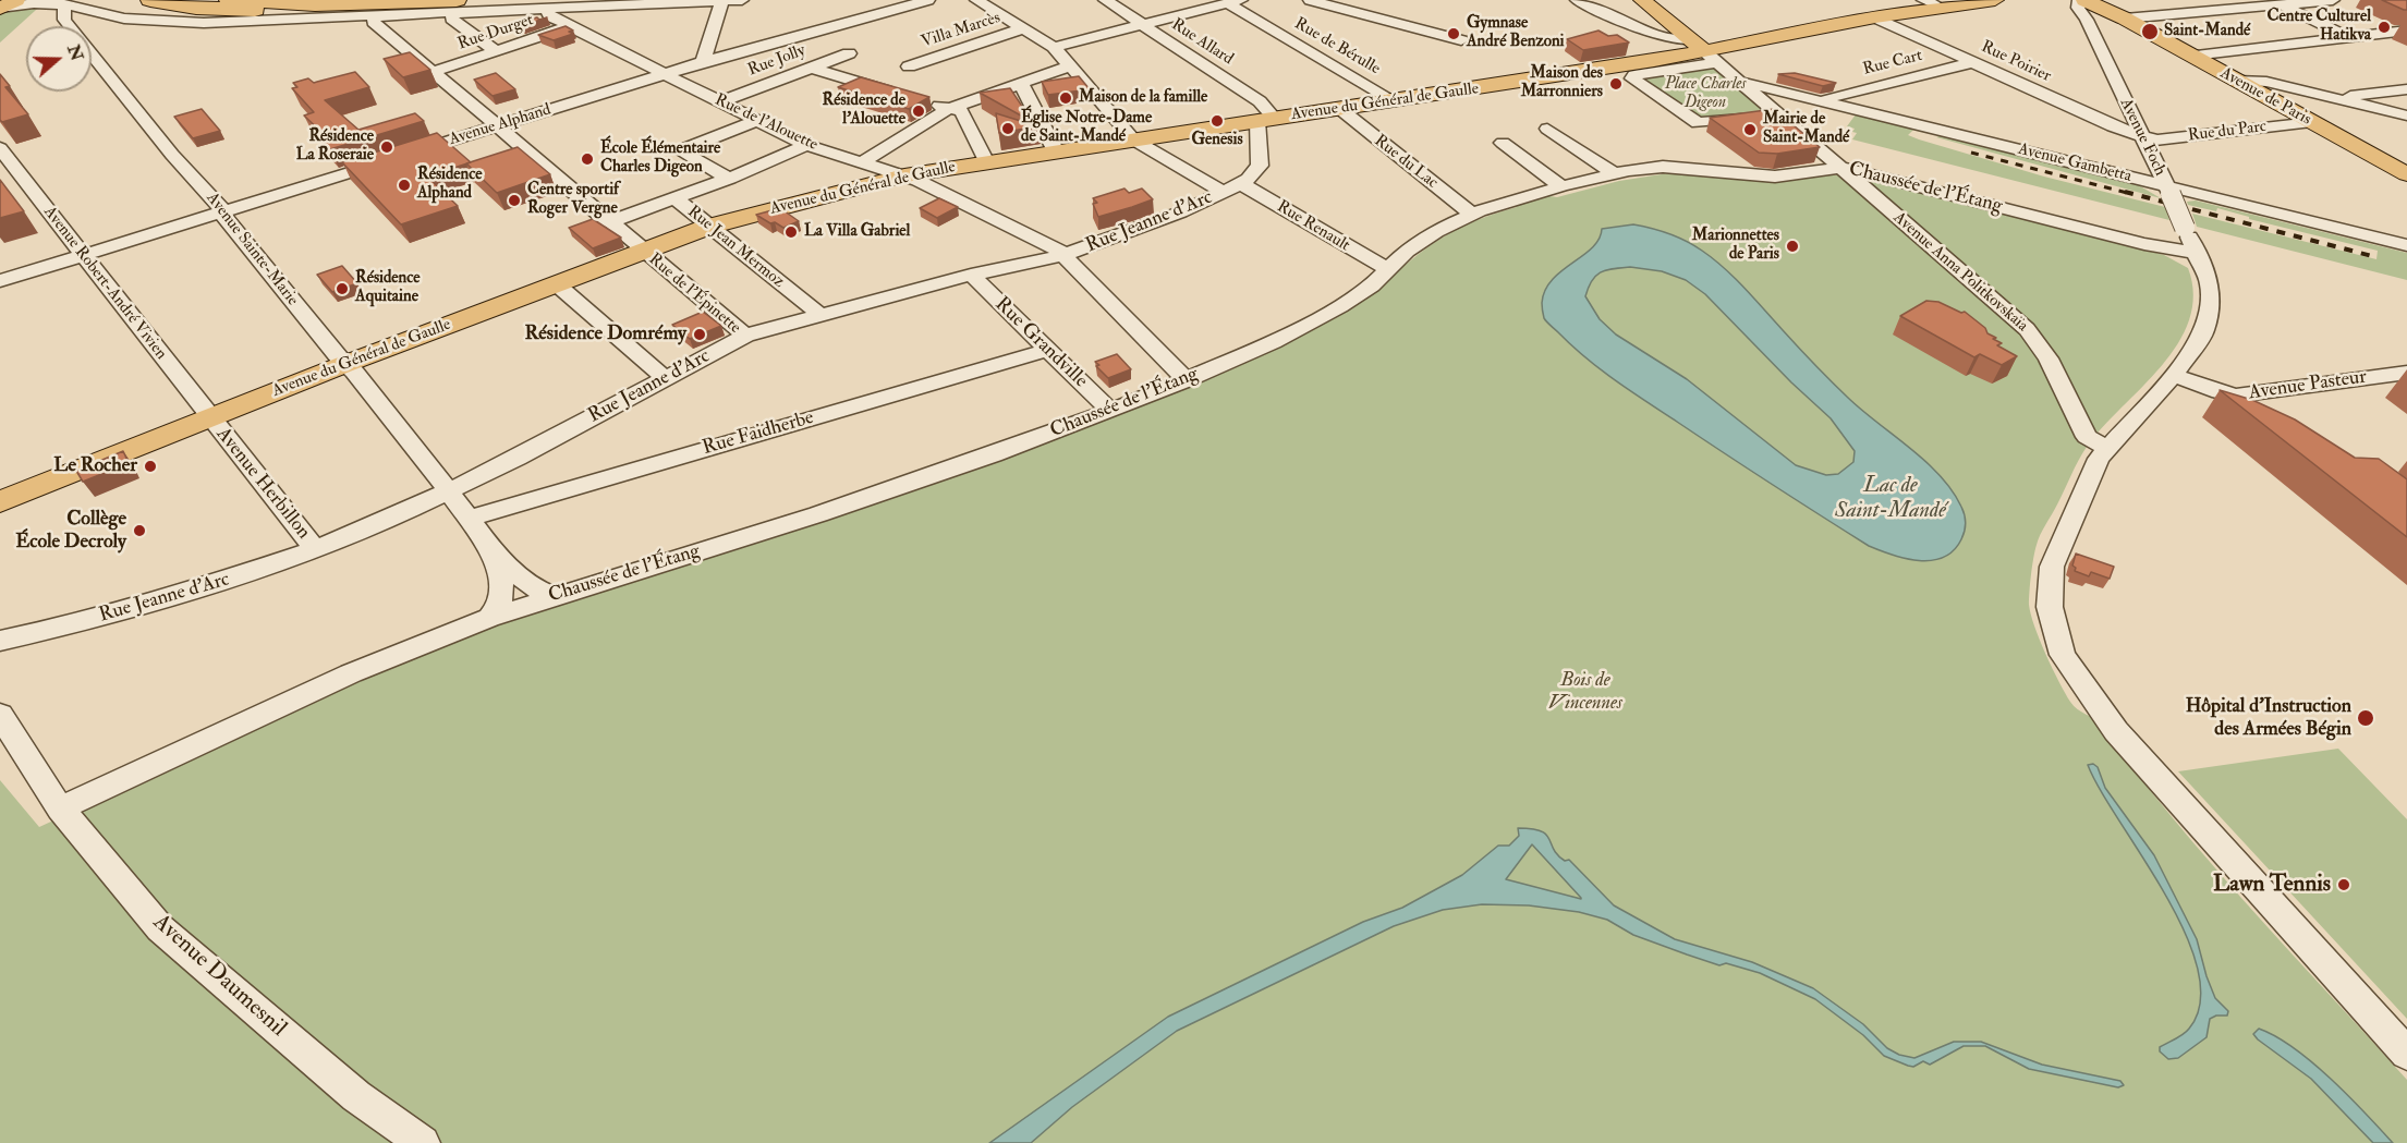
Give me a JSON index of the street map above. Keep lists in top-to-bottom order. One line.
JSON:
{"streets":{"main road":["Avenue de Paris","Avenue du Général de Gaulle"],"street":["Villa Marcès","Rue Durget","Rue Allard","Rue de Bérulle","Rue Jolly","Rue Poirier","Rue Cart","Rue de l'Alouette","Avenue Alphand","Rue du Parc","Avenue Foch","Rue du Lac","Avenue Gambetta","Chaussée de l'Étang","Rue Jeanne d'Arc","Rue Renault","Rue Jean Mermoz","Avenue Sainte-Marie","Avenue Anna Politkovskaïa","Avenue Robert-André Vivien","Rue de l'Épinette","Rue Grandville","Avenue Pasteur","Rue Faidherbe","Avenue Herbillon","Avenue Daumesnil"]},"crossings":[["Rue Durget","Rue de l'Alouette"],["Rue Durget","Rue de l'Épinette"],["Rue Allard","Avenue du Général de Gaulle"],["Rue Allard","Rue Jeanne d'Arc"],["Rue de Bérulle","Avenue du Général de Gaulle"],["Rue Jolly","Rue de l'Alouette"],["Rue Poirier","Rue Cart"],["Rue Poirier","Avenue du Général de Gaulle"],["Rue Poirier","Rue du Parc"],["Rue Poirier","Avenue Foch"],["Rue Cart","Avenue Gambetta"],["Avenue de Paris","Rue du Parc"],["Avenue de Paris","Avenue Foch"],["Avenue du Général de Gaulle","Rue de l'Alouette"],["Avenue du Général de Gaulle","Rue du Lac"],["Avenue du Général de Gaulle","Rue Jeanne d'Arc"],["Avenue du Général de Gaulle","Rue Renault"],["Avenue du Général de Gaulle","Rue Jean Mermoz"],["Avenue du Général de Gaulle","Avenue Sainte-Marie"],["Avenue du Général de Gaulle","Avenue Anna Politkovskaïa"],["Avenue du Général de Gaulle","Avenue Robert-André Vivien"],["Avenue du Général de Gaulle","Rue de l'Épinette"],["Avenue du Général de Gaulle","Avenue Herbillon"],["Rue de l'Alouette","Avenue Alphand"],["Rue de l'Alouette","Chaussée de l'Étang"],["Rue de l'Alouette","Rue Jeanne d'Arc"],["Avenue Alphand","Avenue Sainte-Marie"],["Avenue Alphand","Avenue Robert-André Vivien"],["Avenue Alphand","Rue de l'Épinette"],["Rue du Parc","Avenue Foch"],["Avenue Foch","Avenue Gambetta"],["Avenue Foch","Chaussée de l'Étang"],["Avenue Foch","Avenue Anna Politkovskaïa"],["Avenue Foch","Avenue Pasteur"],["Rue du Lac","Chaussée de l'Étang"],["Avenue Gambetta","Avenue Anna Politkovskaïa"],["Chaussée de l'Étang","Rue Renault"],["Chaussée de l'Étang","Avenue Anna Politkovskaïa"],["Chaussée de l'Étang","Rue Grandville"],["Chaussée de l'Étang","Avenue Daumesnil"],["Rue Jeanne d'Arc","Rue Renault"],["Rue Jeanne d'Arc","Rue Jean Mermoz"],["Rue Jeanne d'Arc","Avenue Sainte-Marie"],["Rue Jeanne d'Arc","Rue de l'Épinette"],["Rue Jeanne d'Arc","Rue Grandville"],["Rue Jeanne d'Arc","Avenue Herbillon"],["Rue Jean Mermoz","Rue de l'Épinette"],["Avenue Sainte-Marie","Rue Faidherbe"],["Avenue Robert-André Vivien","Avenue Herbillon"],["Rue Grandville","Rue Faidherbe"]],"water":["Lac de Saint-Mandé"],"parks":["Place Charles Digeon","Bois de Vincennes"],"places":["Centre Culturel Hatikva","Saint-Mandé","Gymnase André Benzoni","Maison des Marronniers","Maison de la famille","Résidence de l'Alouette","Genesis","Église Notre-Dame de Saint-Mandé","Mairie de Saint-Mandé","Résidence La Roseraie","École Élémentaire Charles Digeon","Résidence Alphand","Centre sportif Roger Vergne","La Villa Gabriel","Marionnettes de Paris","Résidence Aquitaine","Résidence Domrémy","Le Rocher","Collège École Decroly","Hôpital d'Instruction des Armées Bégin","Lawn Tennis"],"north":"right"}
